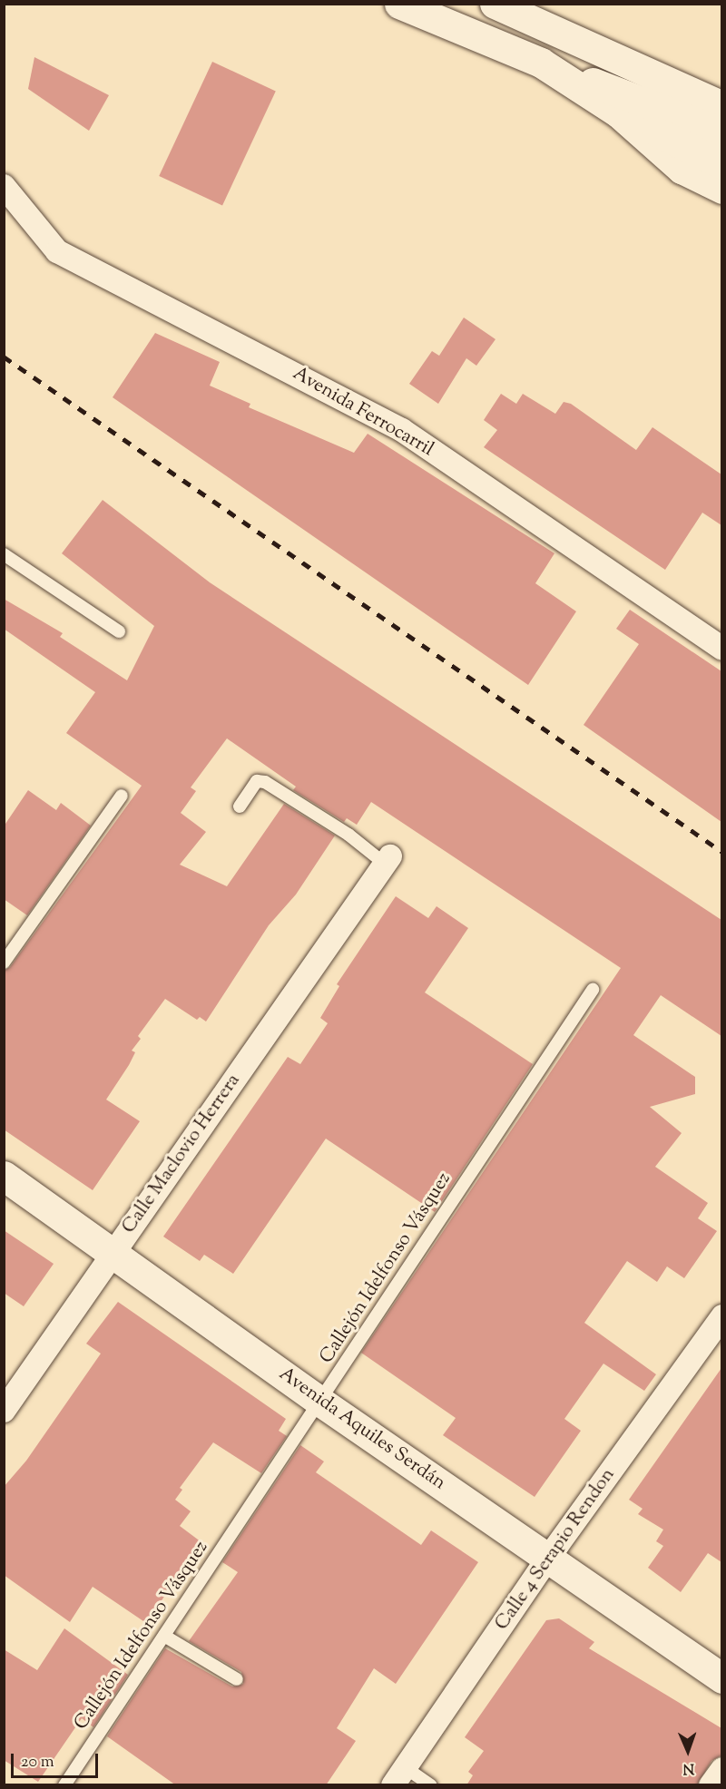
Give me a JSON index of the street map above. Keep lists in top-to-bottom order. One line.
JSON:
{"streets":{"main road":["Avenida Aquiles Serdán"],"street":["Avenida Ferrocarril","Calle Maclovio Herrera","Calle 4 Serapio Rendon"],"lane":["Callejón Idelfonso Vásquez"]},"crossings":[["Calle Maclovio Herrera","Avenida Aquiles Serdán"],["Callejón Idelfonso Vásquez","Avenida Aquiles Serdán"],["Avenida Aquiles Serdán","Calle 4 Serapio Rendon"]],"scale_bar":"20 m","north":"bottom"}
